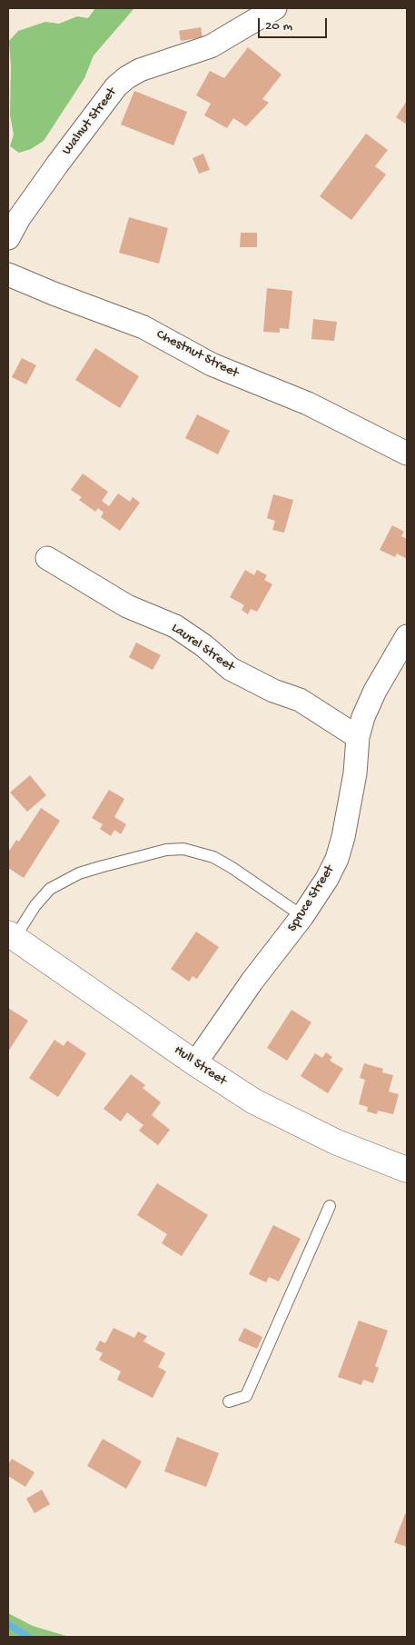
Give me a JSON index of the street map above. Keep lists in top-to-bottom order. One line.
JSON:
{"streets":{"main road":["Hull Street"],"street":["Walnut Street","Chestnut Street","Laurel Street","Spruce Street"]},"crossings":[["Laurel Street","Spruce Street"],["Spruce Street","Hull Street"]],"scale_bar":"20 m"}
